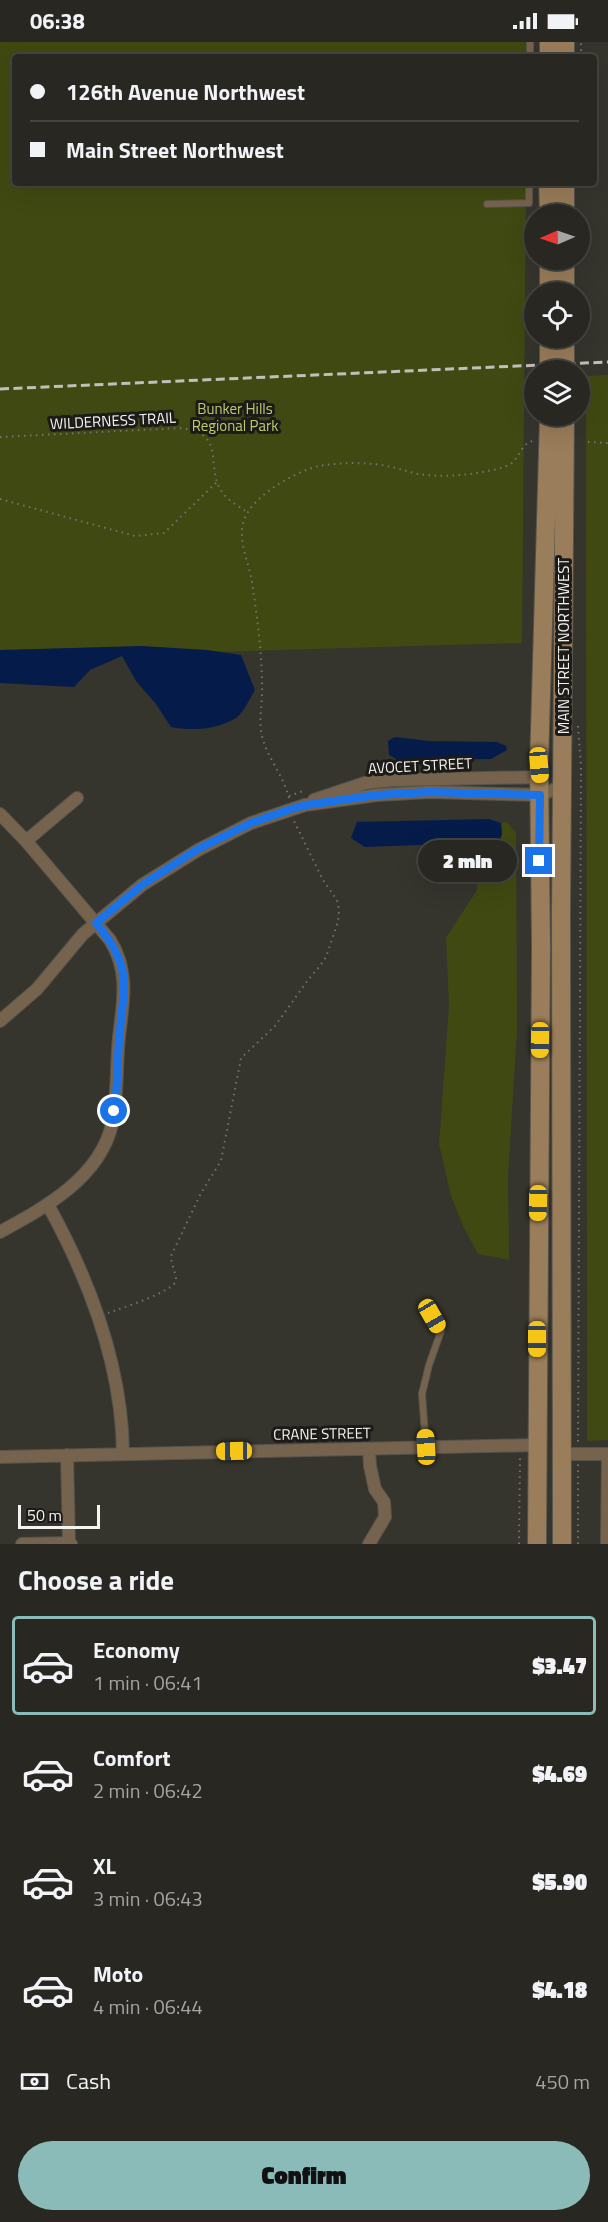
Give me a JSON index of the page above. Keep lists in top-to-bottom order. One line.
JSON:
{"streets":{"main road":["MAIN STREET NORTHWEST"],"street":["AVOCET STREET","CRANE STREET"],"path":["WILDERNESS TRAIL"]},"crossings":[["MAIN STREET NORTHWEST","AVOCET STREET"],["MAIN STREET NORTHWEST","CRANE STREET"]],"parks":["Bunker Hills Regional Park"],"scale_bar":"50 m","north":"left","page":{"status":"06:38","banner":["126th Avenue Northwest","Main Street Northwest"],"bubble":"2 min","scale":"50 m","heading":"Choose a ride","list":[{"name":"Economy","note":"1 min · 06:41","value":"$3.47"},{"name":"Comfort","note":"2 min · 06:42","value":"$4.69"},{"name":"XL","note":"3 min · 06:43","value":"$5.90"},{"name":"Moto","note":"4 min · 06:44","value":"$4.18"}],"pay":["Cash","450 m"],"buttons":"Confirm"}}
